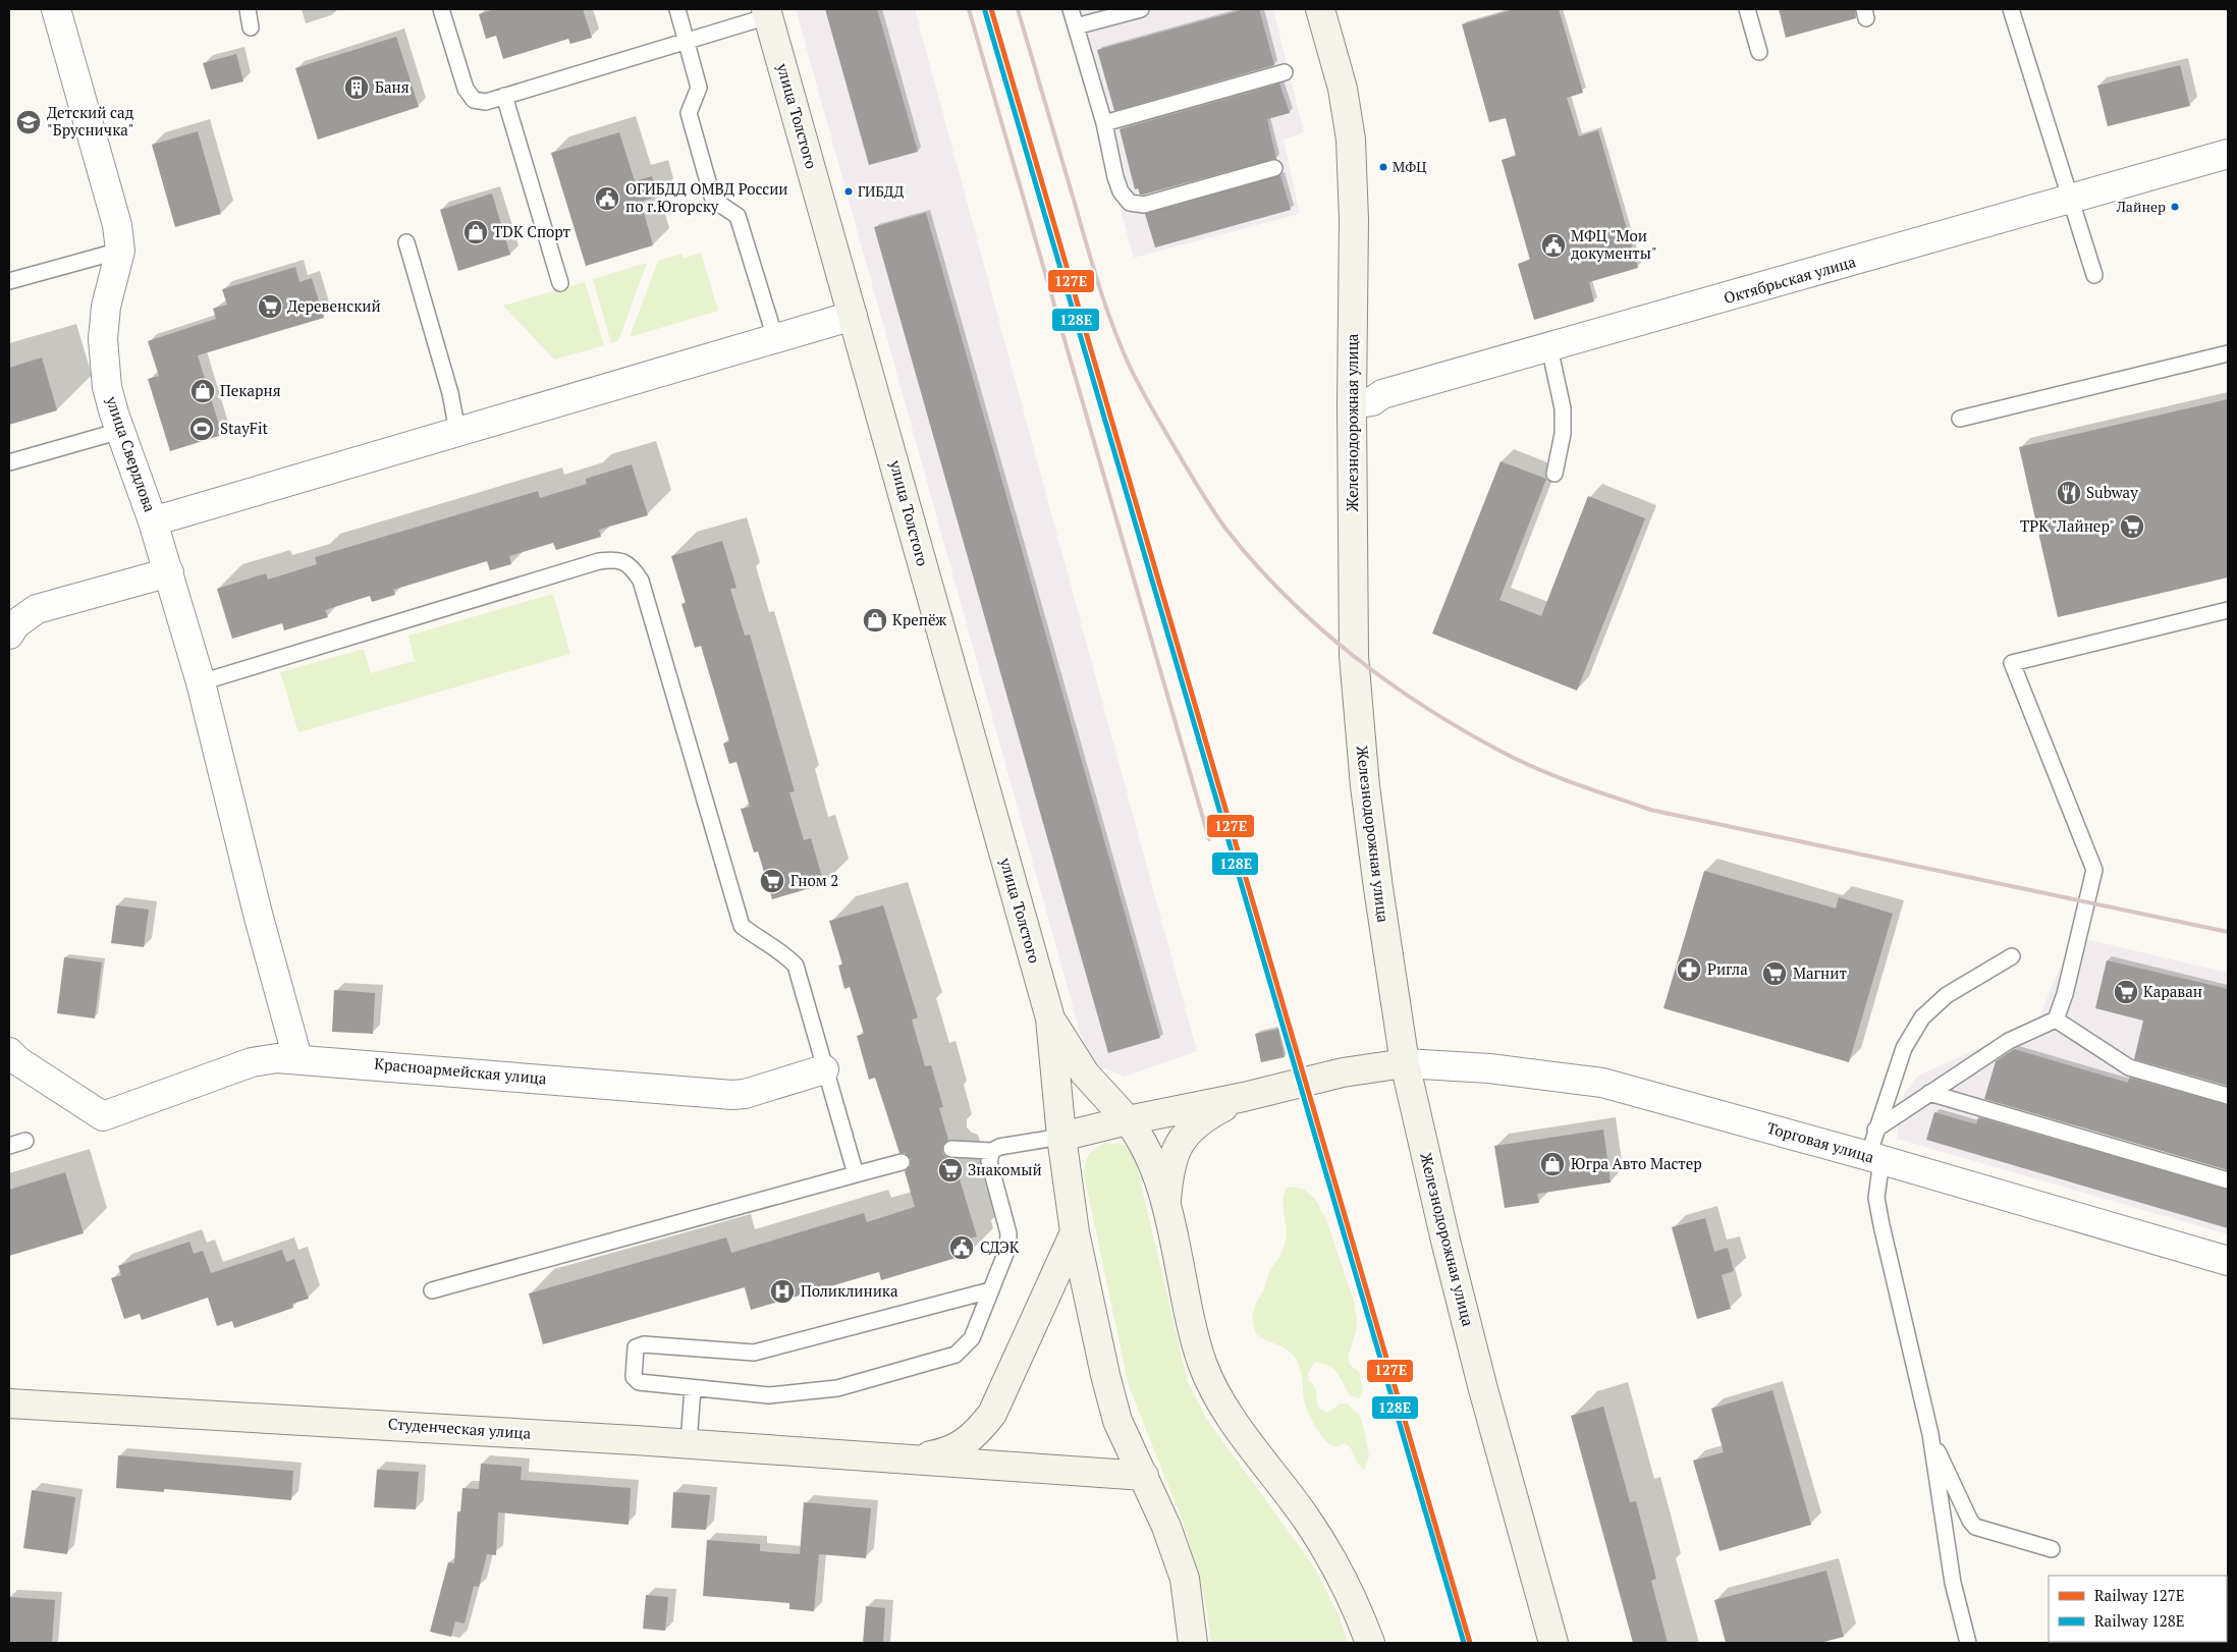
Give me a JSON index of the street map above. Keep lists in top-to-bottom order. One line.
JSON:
{"streets":{"street":["улица Толстого","Октябрьская улица","Железнодорожная улица","улица Свердлова","Красноармейская улица","Торговая улица","Студенческая улица"]},"crossings":[["Октябрьская улица","Железнодорожная улица"],["Железнодорожная улица","Торговая улица"],["улица Свердлова","Красноармейская улица"]],"places":{"building":["Баня"],"school or university":["Детский сад \"Брусничка\""],"other":["МФЦ","ГИБДД","Лайнер"],"public building":["ОГИБДД ОМВД России по г.Югорску","МФЦ \"Мои документы\"","СДЭК"],"shop":["TDK Спорт","Пекарня","Крепёж","Югра Авто Мастер"],"supermarket":["Деревенский","ТРК \"Лайнер\"","Гном 2","Магнит","Караван","Знакомый"],"sports":["StayFit"],"restaurant":["Subway"],"pharmacy":["Ригла"],"hospital":["Поликлиника"]},"lines":["rail line 127Е","rail line 128Е"],"legend":["Railway 127Е","Railway 128Е"]}
